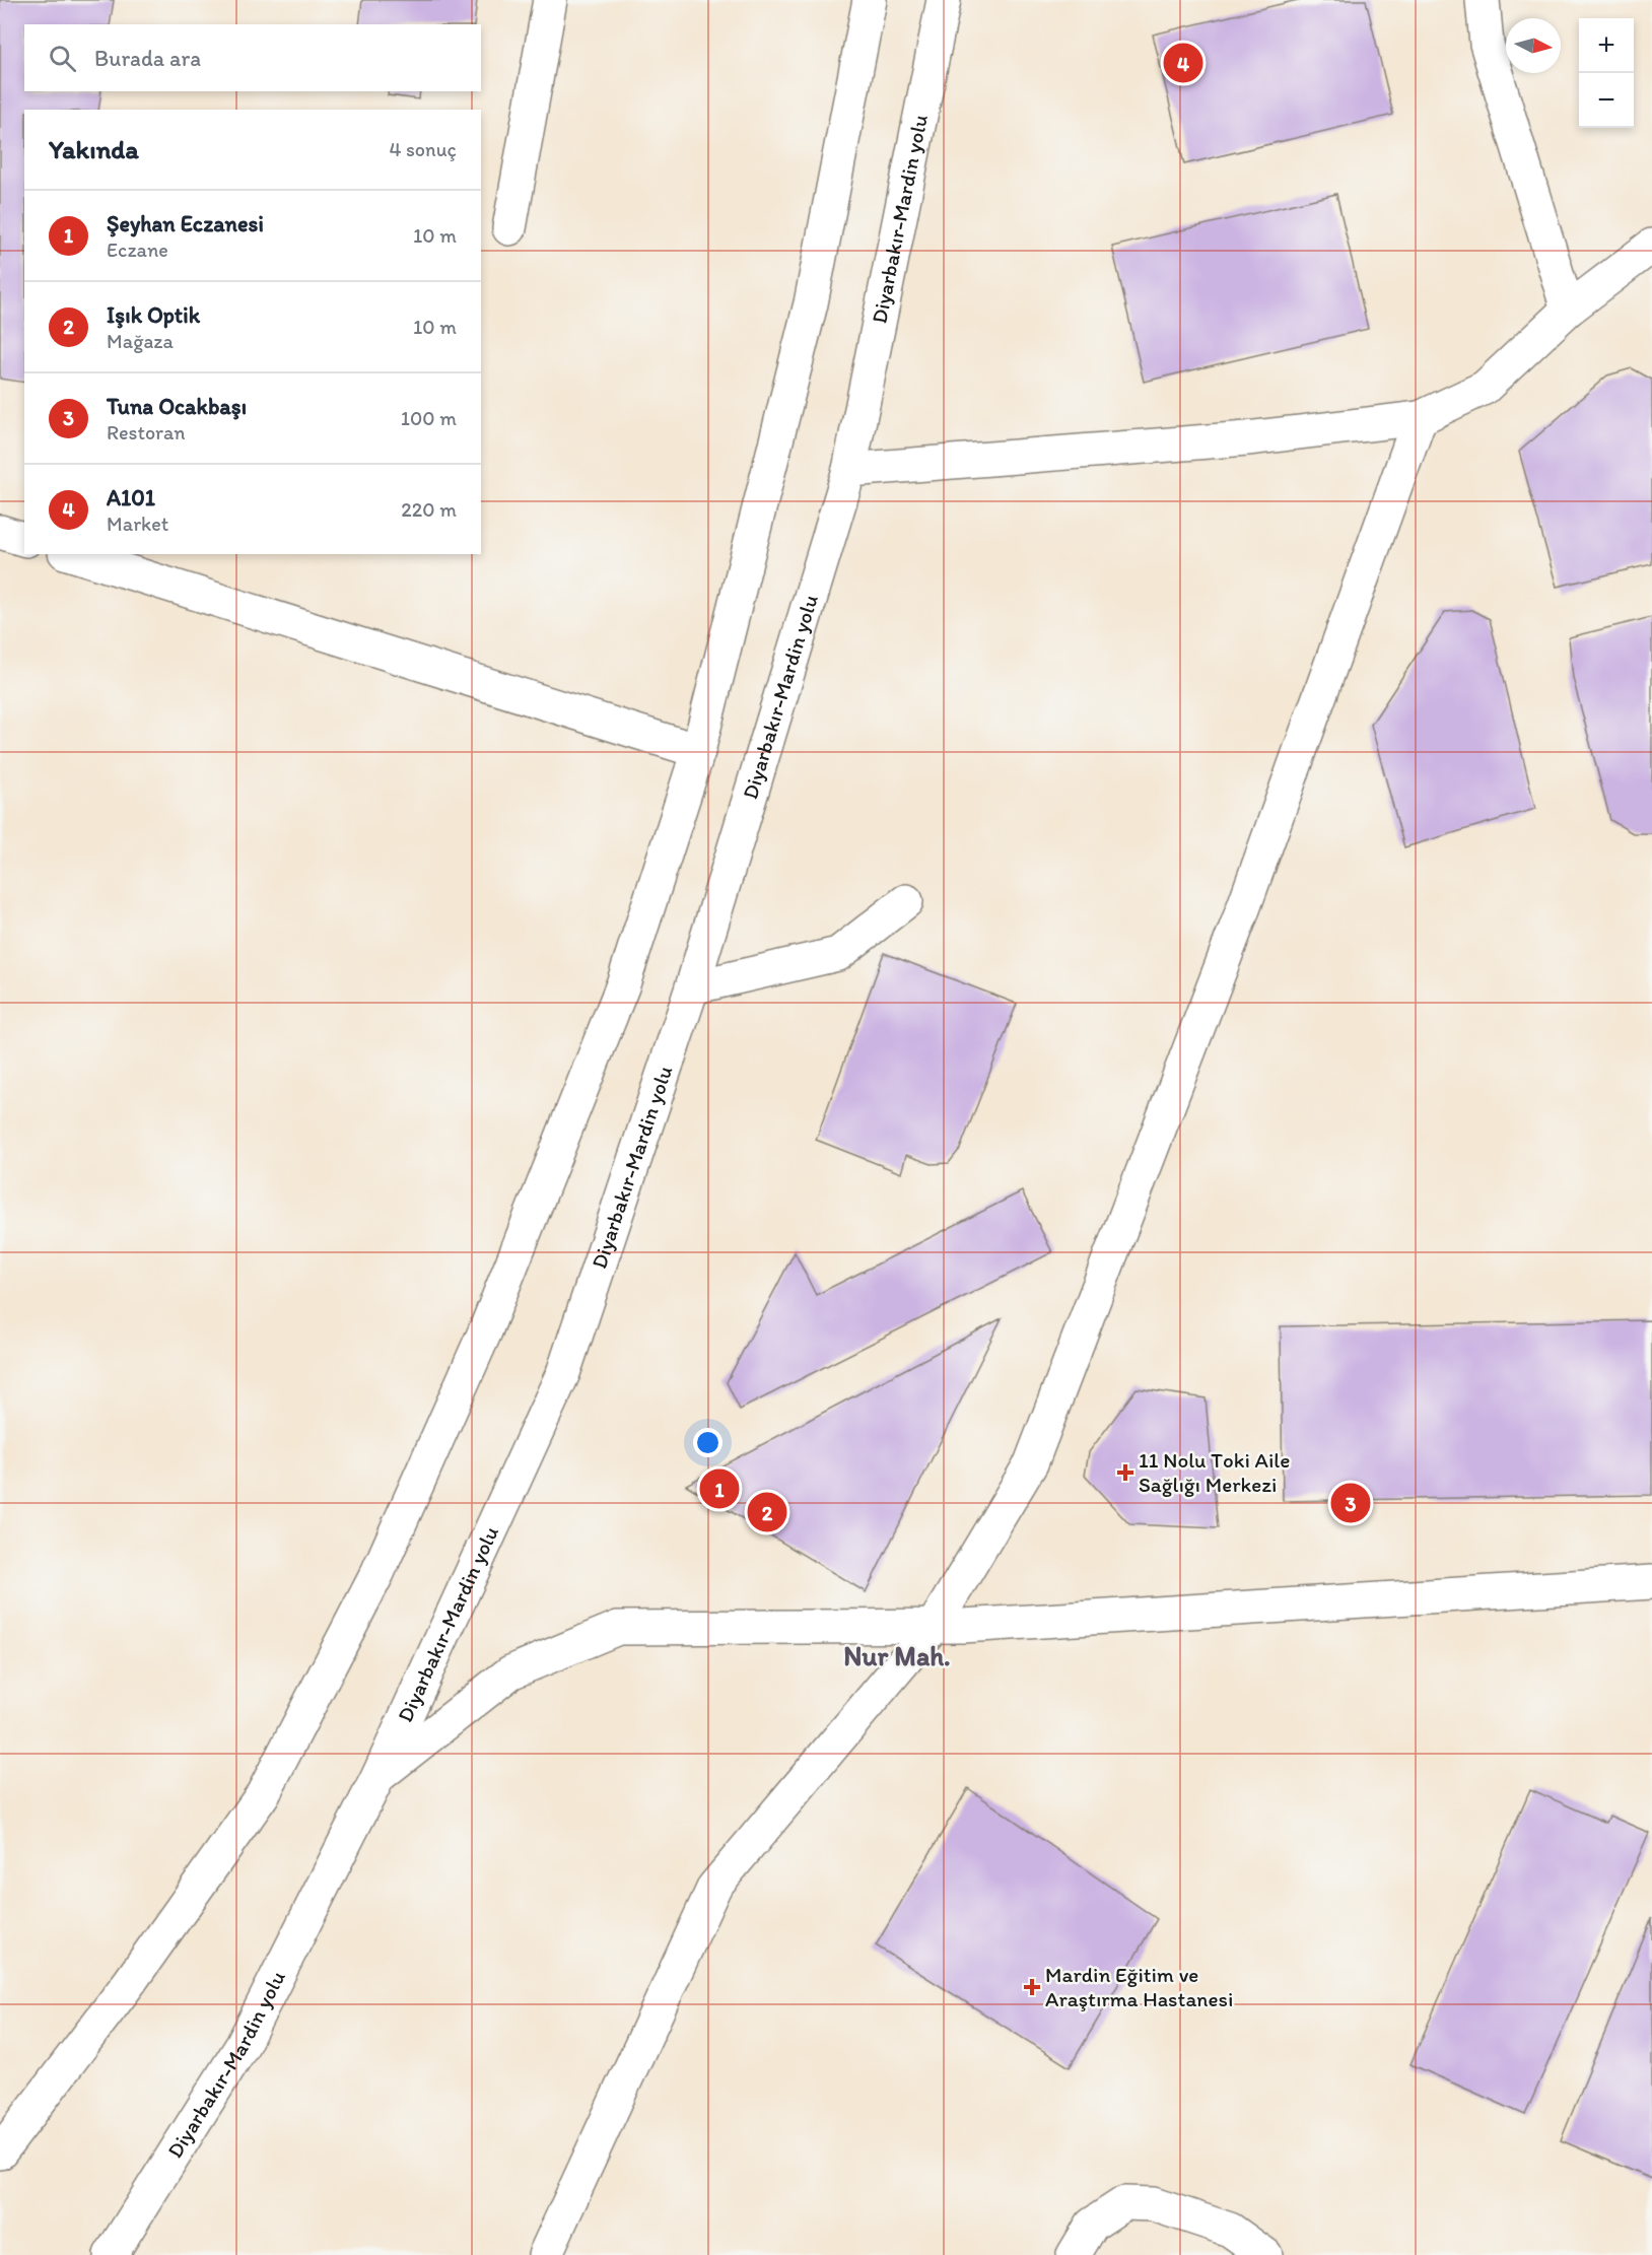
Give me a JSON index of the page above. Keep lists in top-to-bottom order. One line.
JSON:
{"streets":{"main road":["Diyarbakır-Mardin yolu"]},"districts":["Nur Mah."],"places":{"health":["11 Nolu Toki Aile Sağlığı Merkezi","Mardin Eğitim ve Araştırma Hastanesi"]},"north":"right","page":{"map_buttons":["+","−"],"search":"Burada ara","pins":["4","1","3","2"],"heading":["Yakında","4 sonuç"],"list":[{"mark":"1","name":"Şeyhan Eczanesi","note":"Eczane","value":"10 m"},{"mark":"2","name":"Işık Optik","note":"Mağaza","value":"10 m"},{"mark":"3","name":"Tuna Ocakbaşı","note":"Restoran","value":"100 m"},{"mark":"4","name":"A101","note":"Market","value":"220 m"}]}}
